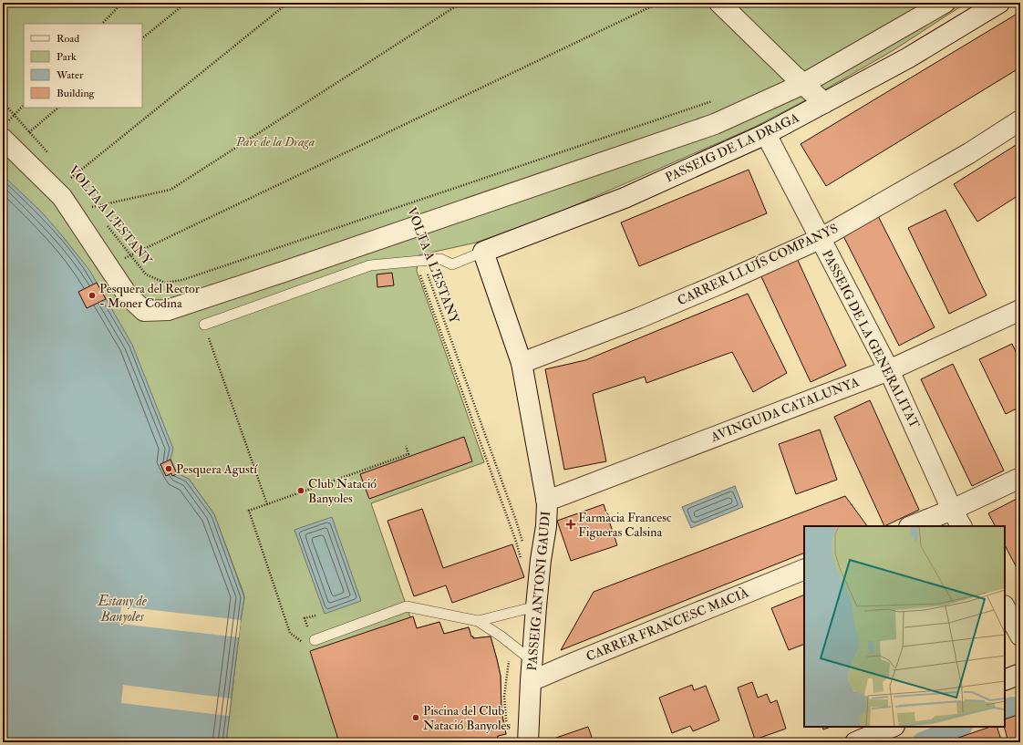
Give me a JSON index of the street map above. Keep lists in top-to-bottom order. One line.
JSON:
{"streets":{"street":["PASSEIG DE LA DRAGA","CARRER LLUÍS COMPANYS","PASSEIG DE LA GENERALITAT","AVINGUDA CATALUNYA","PASSEIG ANTONI GAUDI","CARRER FRANCESC MACIÀ"],"path":["VOLTA A L'ESTANY"]},"crossings":[["PASSEIG DE LA DRAGA","VOLTA A L'ESTANY"],["PASSEIG DE LA DRAGA","PASSEIG DE LA GENERALITAT"],["PASSEIG DE LA DRAGA","PASSEIG ANTONI GAUDI"],["CARRER LLUÍS COMPANYS","PASSEIG DE LA GENERALITAT"],["CARRER LLUÍS COMPANYS","PASSEIG ANTONI GAUDI"],["PASSEIG DE LA GENERALITAT","AVINGUDA CATALUNYA"],["AVINGUDA CATALUNYA","PASSEIG ANTONI GAUDI"],["PASSEIG ANTONI GAUDI","CARRER FRANCESC MACIÀ"]],"water":["Estany de Banyoles"],"parks":["Parc de la Draga"],"places":{"other":["Pesquera del Rector - Moner Codina","Pesquera Agustí","Club Natació Banyoles","Piscina del Club Natació Banyoles"],"health":["Farmàcia Francesc Figueras Calsina"]},"legend":["Road","Park","Water","Building"]}
